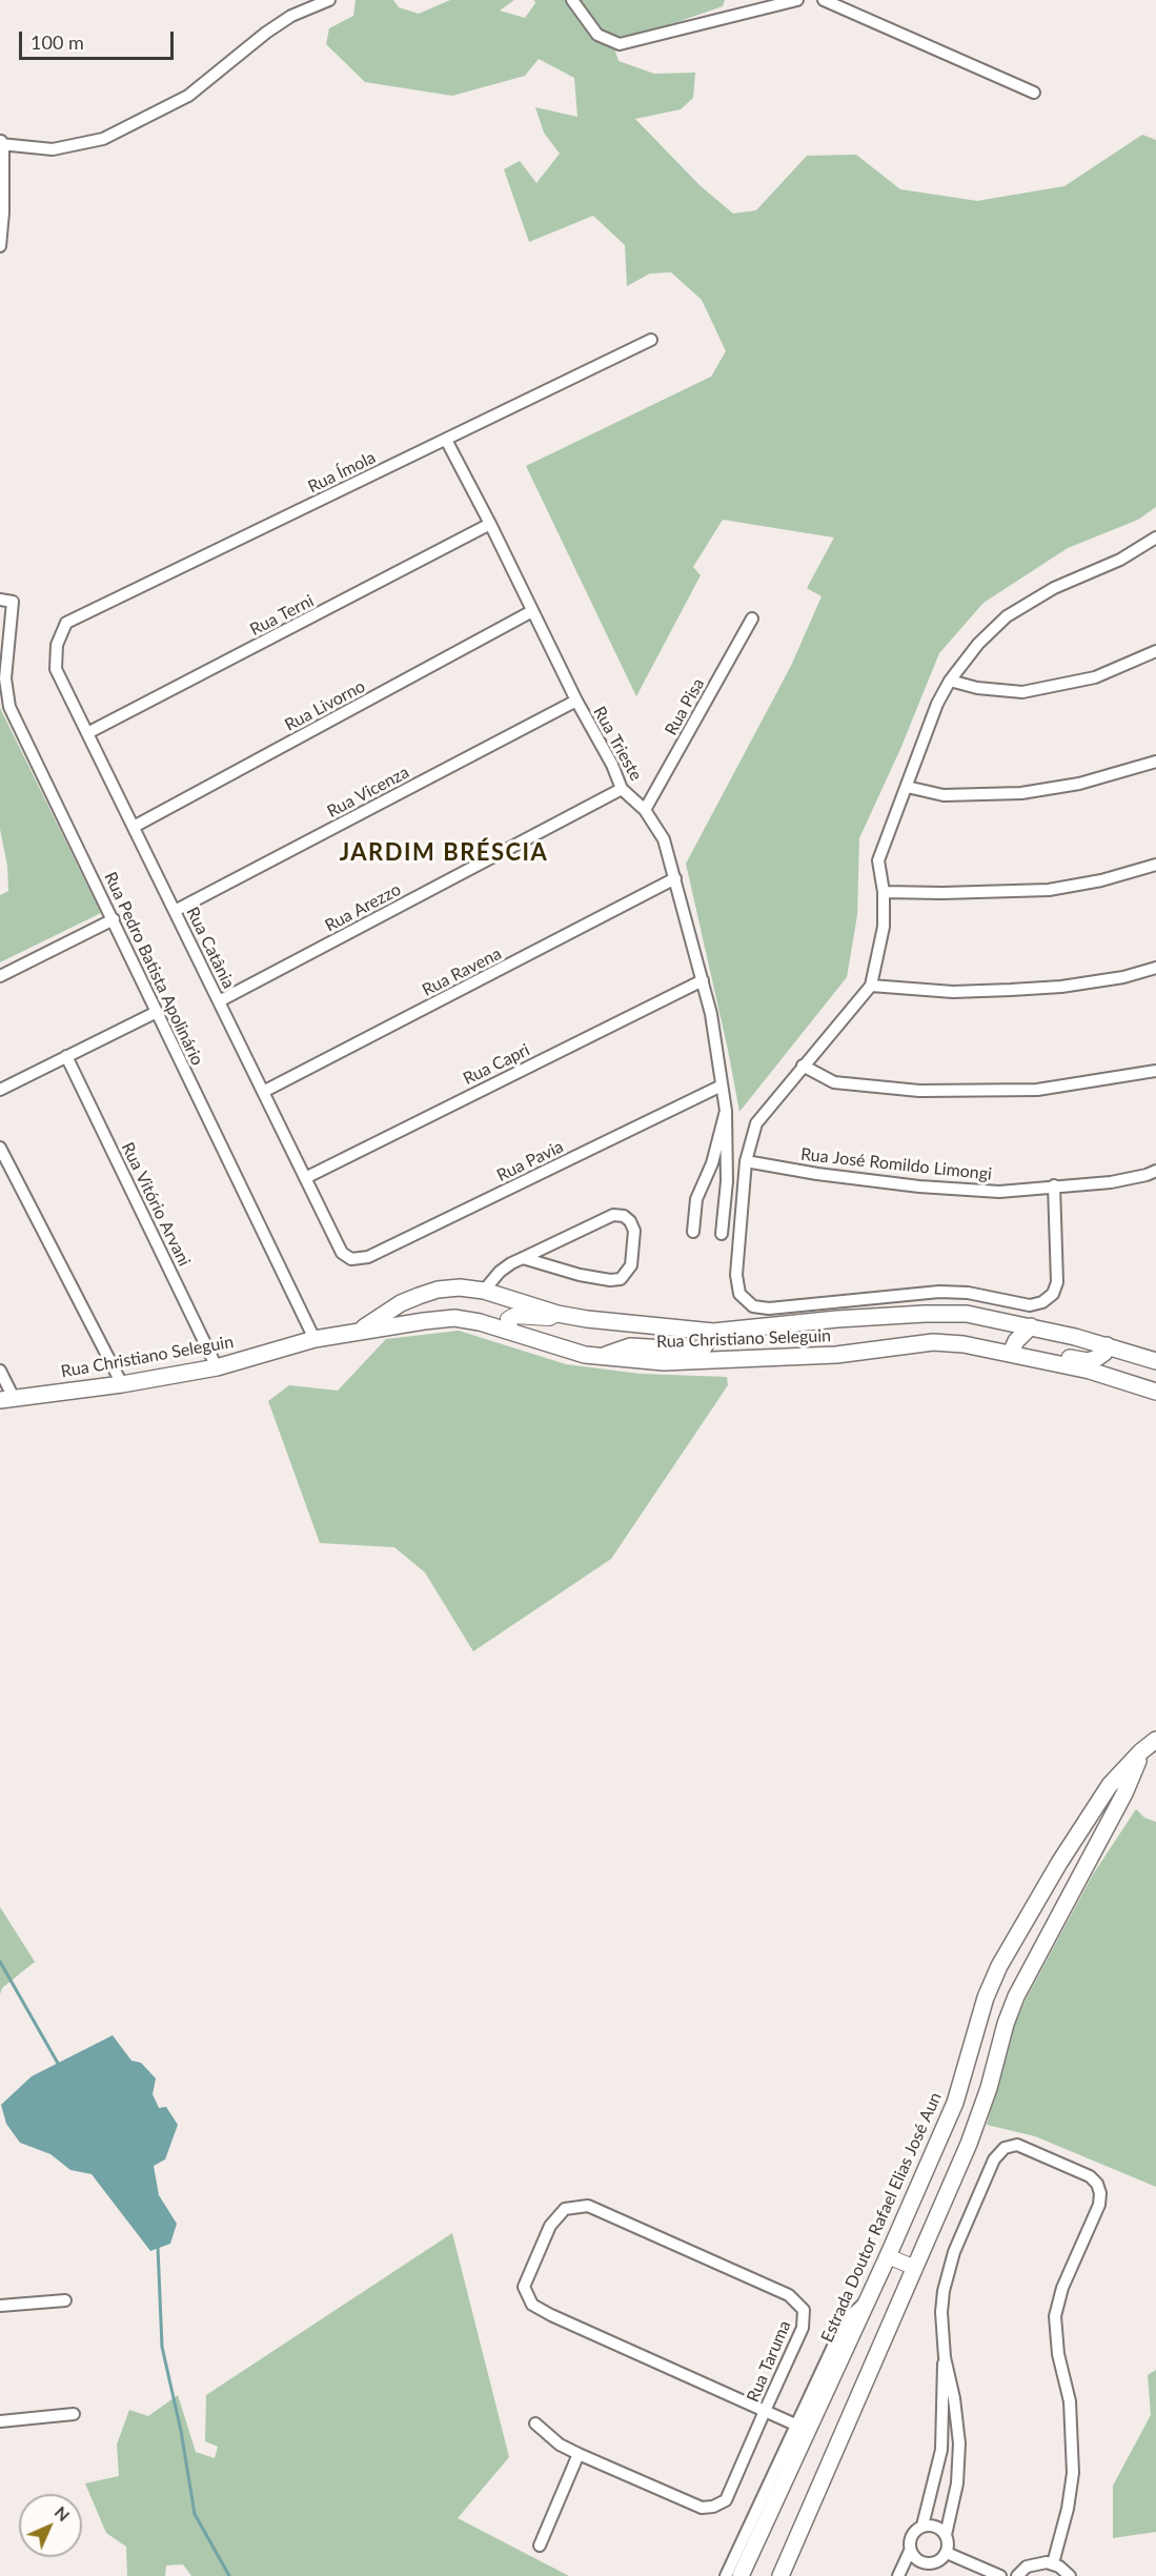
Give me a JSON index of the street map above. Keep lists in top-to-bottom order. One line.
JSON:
{"streets":{"main road":["Rua Christiano Seleguin","Estrada Doutor Rafael Elias José Aun"],"street":["Rua Ímola","Rua Terni","Rua Livorno","Rua Pisa","Rua Trieste","Rua Vicenza","Rua Arezzo","Rua Catânia","Rua Pedro Batista Apolinário","Rua Ravena","Rua Capri","Rua Pavia","Rua José Romildo Limongi","Rua Vitório Arvani","Rua Taruma"]},"crossings":[["Rua Ímola","Rua Trieste"],["Rua Ímola","Rua Catânia"],["Rua Terni","Rua Trieste"],["Rua Terni","Rua Catânia"],["Rua Livorno","Rua Trieste"],["Rua Livorno","Rua Catânia"],["Rua Pisa","Rua Trieste"],["Rua Trieste","Rua Vicenza"],["Rua Trieste","Rua Arezzo"],["Rua Trieste","Rua Ravena"],["Rua Trieste","Rua Capri"],["Rua Trieste","Rua Pavia"],["Rua Vicenza","Rua Catânia"],["Rua Arezzo","Rua Catânia"],["Rua Catânia","Rua Ravena"],["Rua Catânia","Rua Capri"],["Rua Catânia","Rua Pavia"],["Rua Pedro Batista Apolinário","Rua Christiano Seleguin"],["Rua Vitório Arvani","Rua Christiano Seleguin"]],"districts":["JARDIM BRÉSCIA"],"scale_bar":"100 m","north":"top right"}
